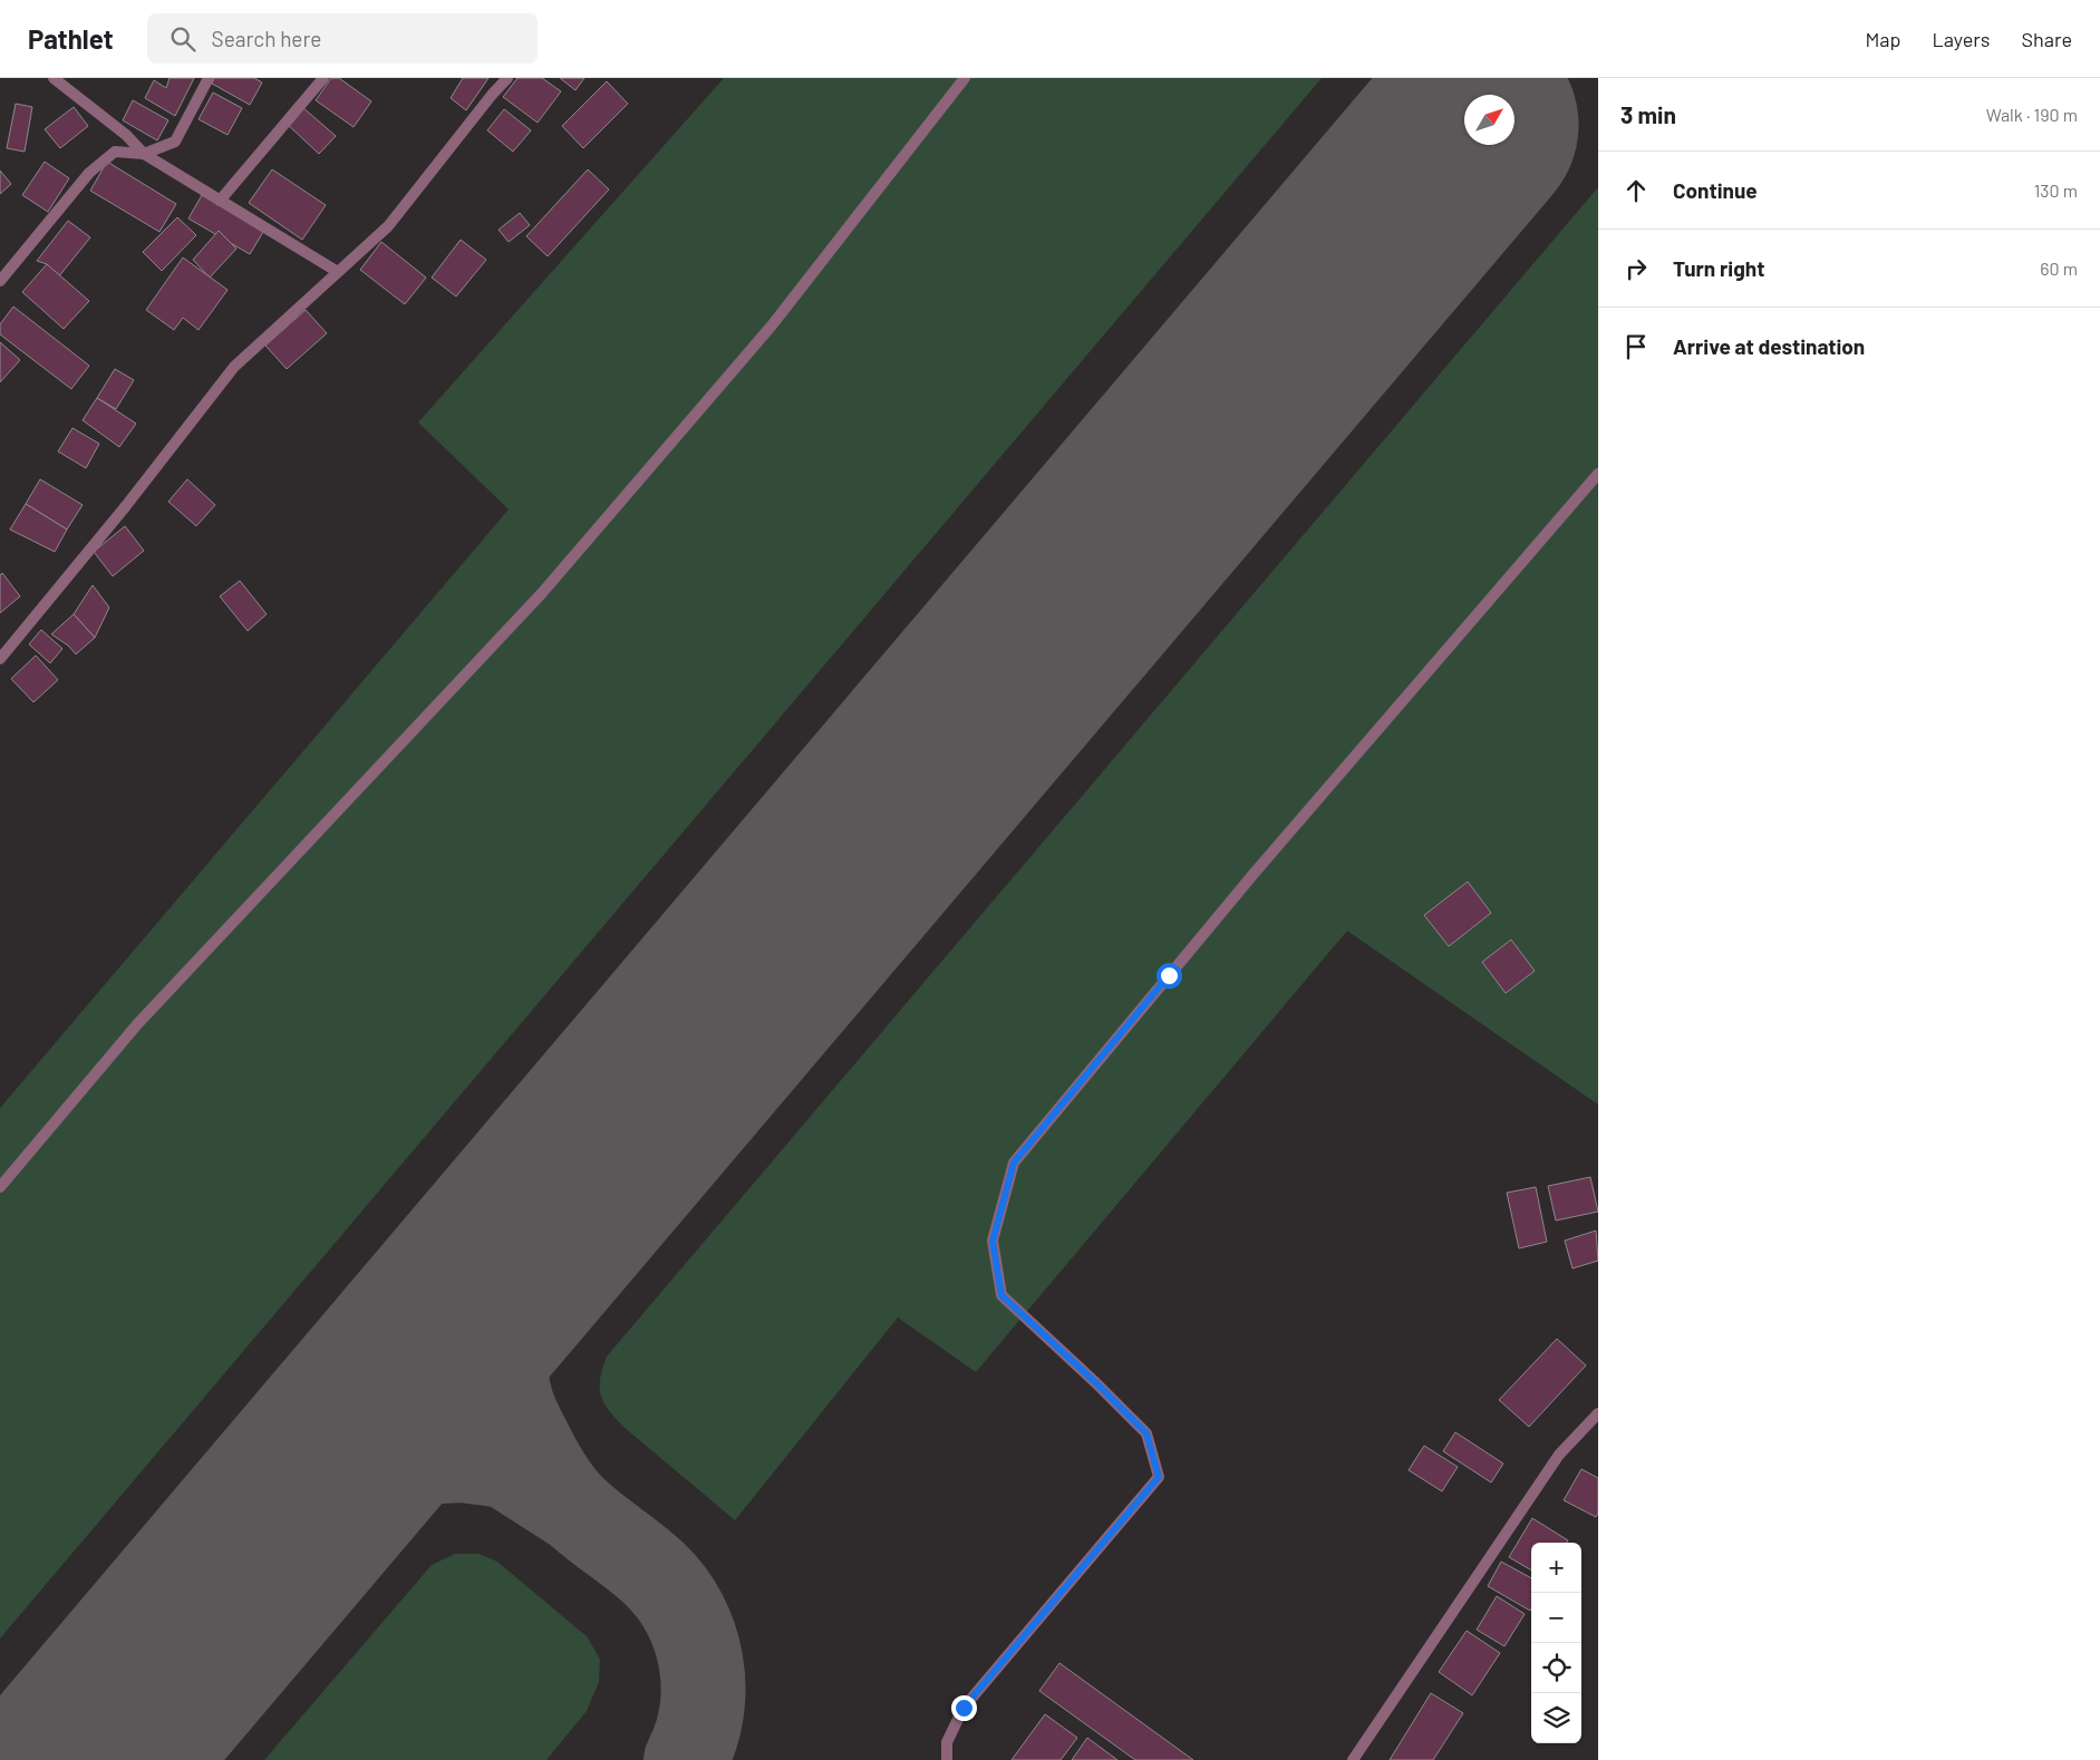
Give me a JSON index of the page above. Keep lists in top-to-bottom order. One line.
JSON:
{"north":"top right","page":{"header":"Pathlet","search":"Search here","nav":["Map","Layers","Share"],"heading":["3 min","Walk · 190 m"],"list":[["Continue","130 m"],["Turn right","60 m"],"Arrive at destination"],"map_buttons":["+","−"]}}
